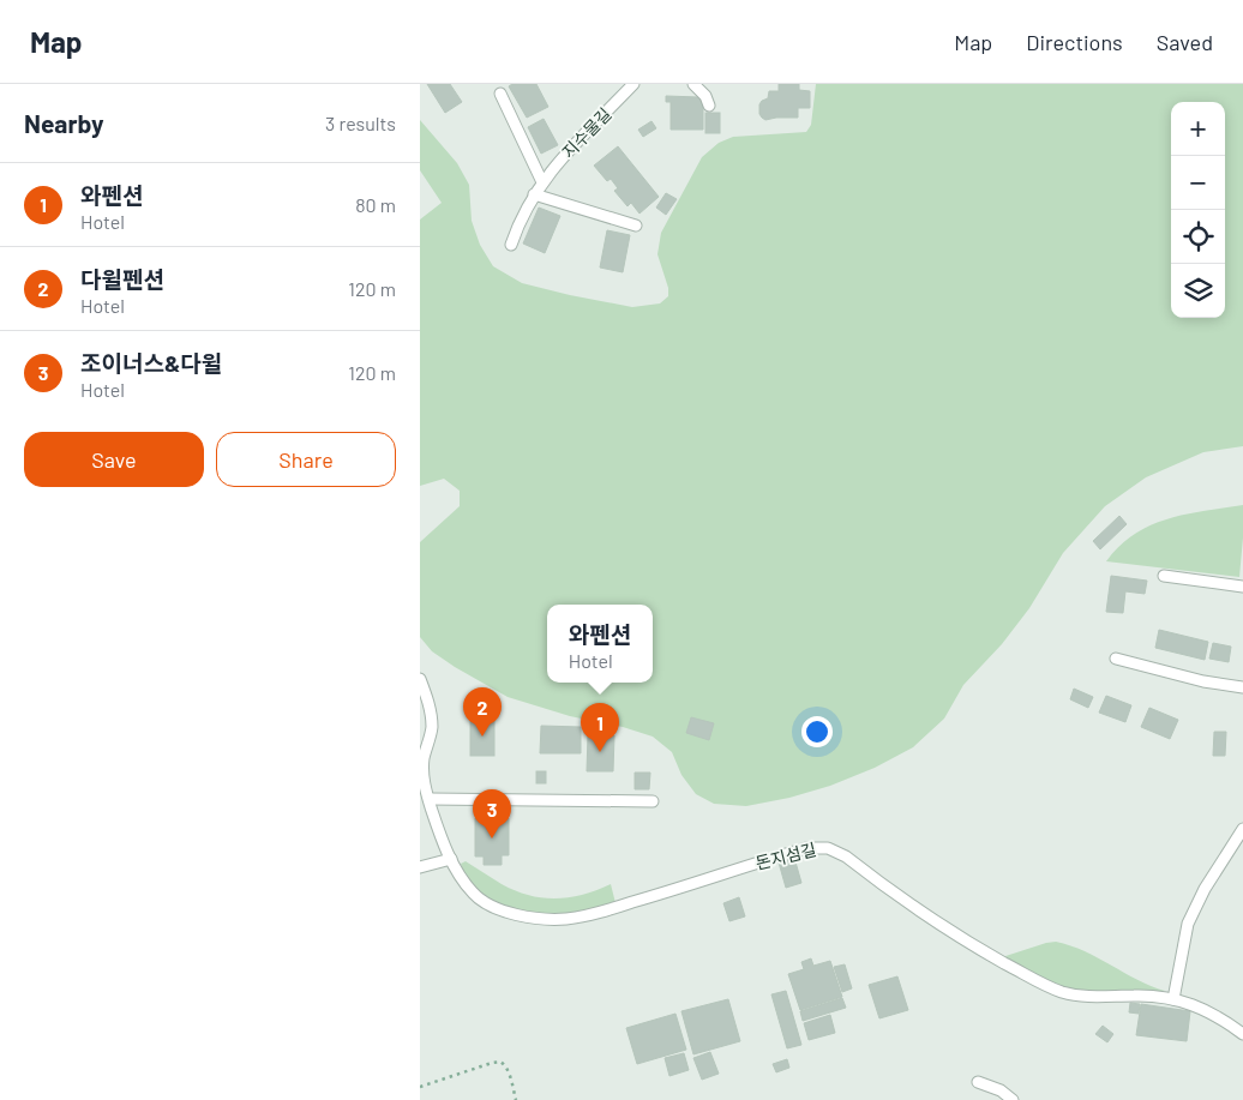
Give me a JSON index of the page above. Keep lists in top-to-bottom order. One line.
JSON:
{"streets":{"lane":["지수물길","돈지섬길"]},"page":{"header":"Map","nav":["Map","Directions","Saved"],"heading":["Nearby","3 results"],"map_buttons":["+","−"],"list":[{"mark":"1","name":"와펜션","note":"Hotel","value":"80 m"},{"mark":"2","name":"다윌펜션","note":"Hotel","value":"120 m"},{"mark":"3","name":"조이너스&다윌","note":"Hotel","value":"120 m"}],"buttons":["Save","Share"],"popup":["와펜션","Hotel"],"pins":["2","1","3"]}}
